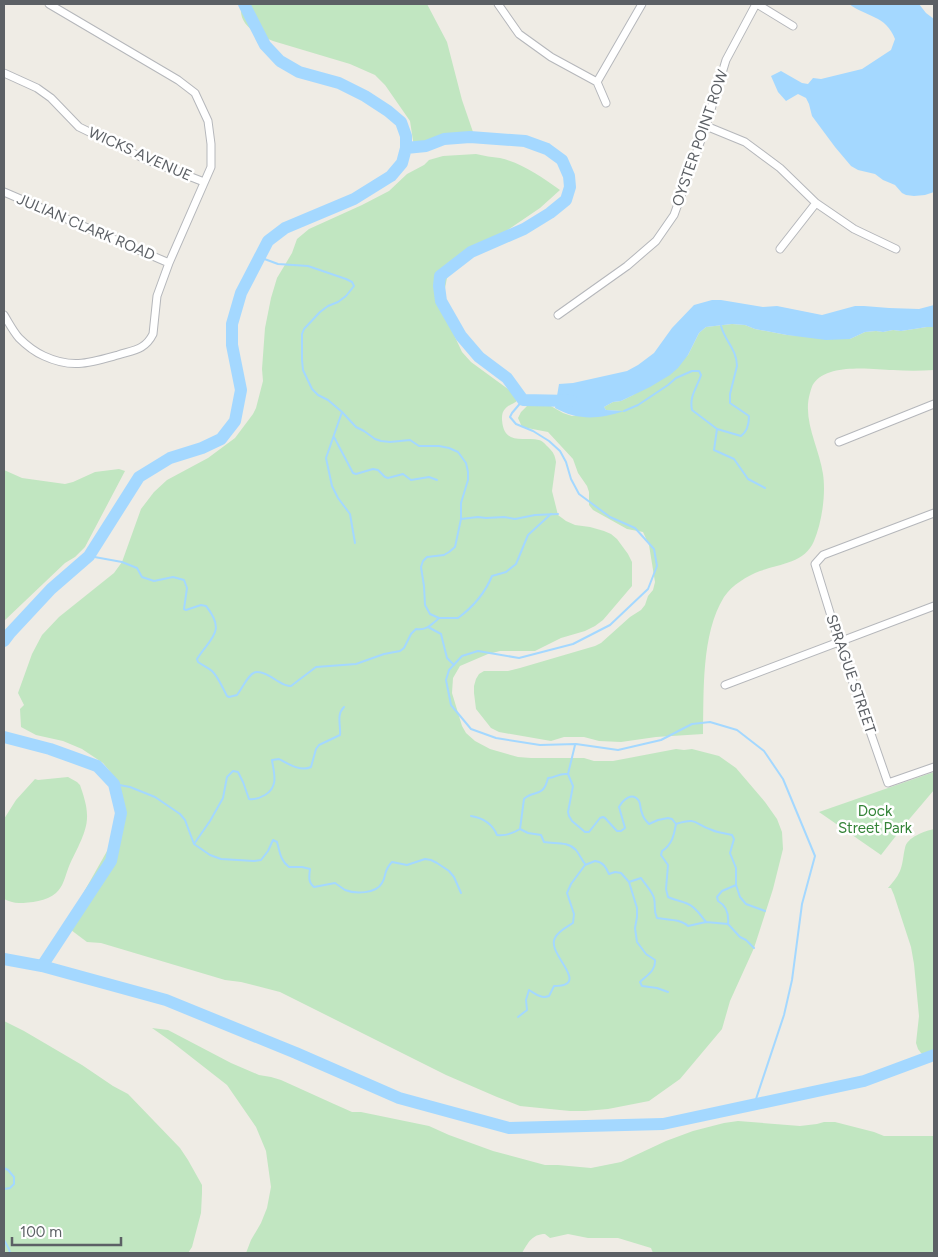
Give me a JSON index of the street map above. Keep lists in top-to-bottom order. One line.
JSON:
{"streets":{"street":["OYSTER POINT ROW","WICKS AVENUE","JULIAN CLARK ROAD","SPRAGUE STREET"]},"parks":["Dock Street Park"],"scale_bar":"100 m"}
